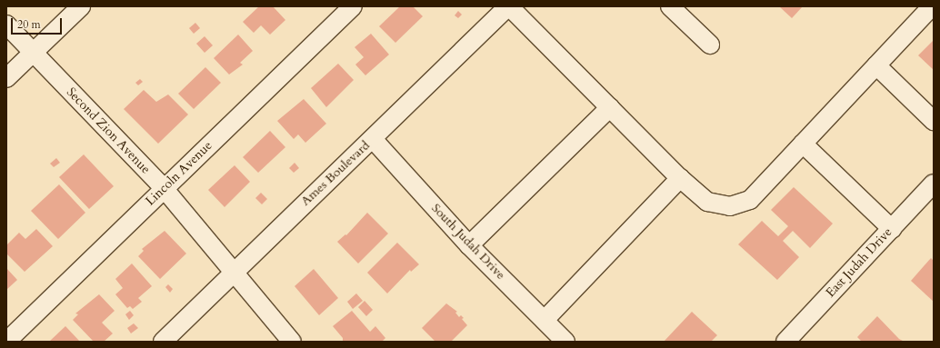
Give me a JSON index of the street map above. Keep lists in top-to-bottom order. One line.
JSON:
{"streets":{"street":["Second Zion Avenue","Lincoln Avenue","Ames Boulevard","South Judah Drive","East Judah Drive"]},"crossings":[["Second Zion Avenue","Lincoln Avenue"],["Second Zion Avenue","Ames Boulevard"],["Ames Boulevard","South Judah Drive"]],"scale_bar":"20 m"}
